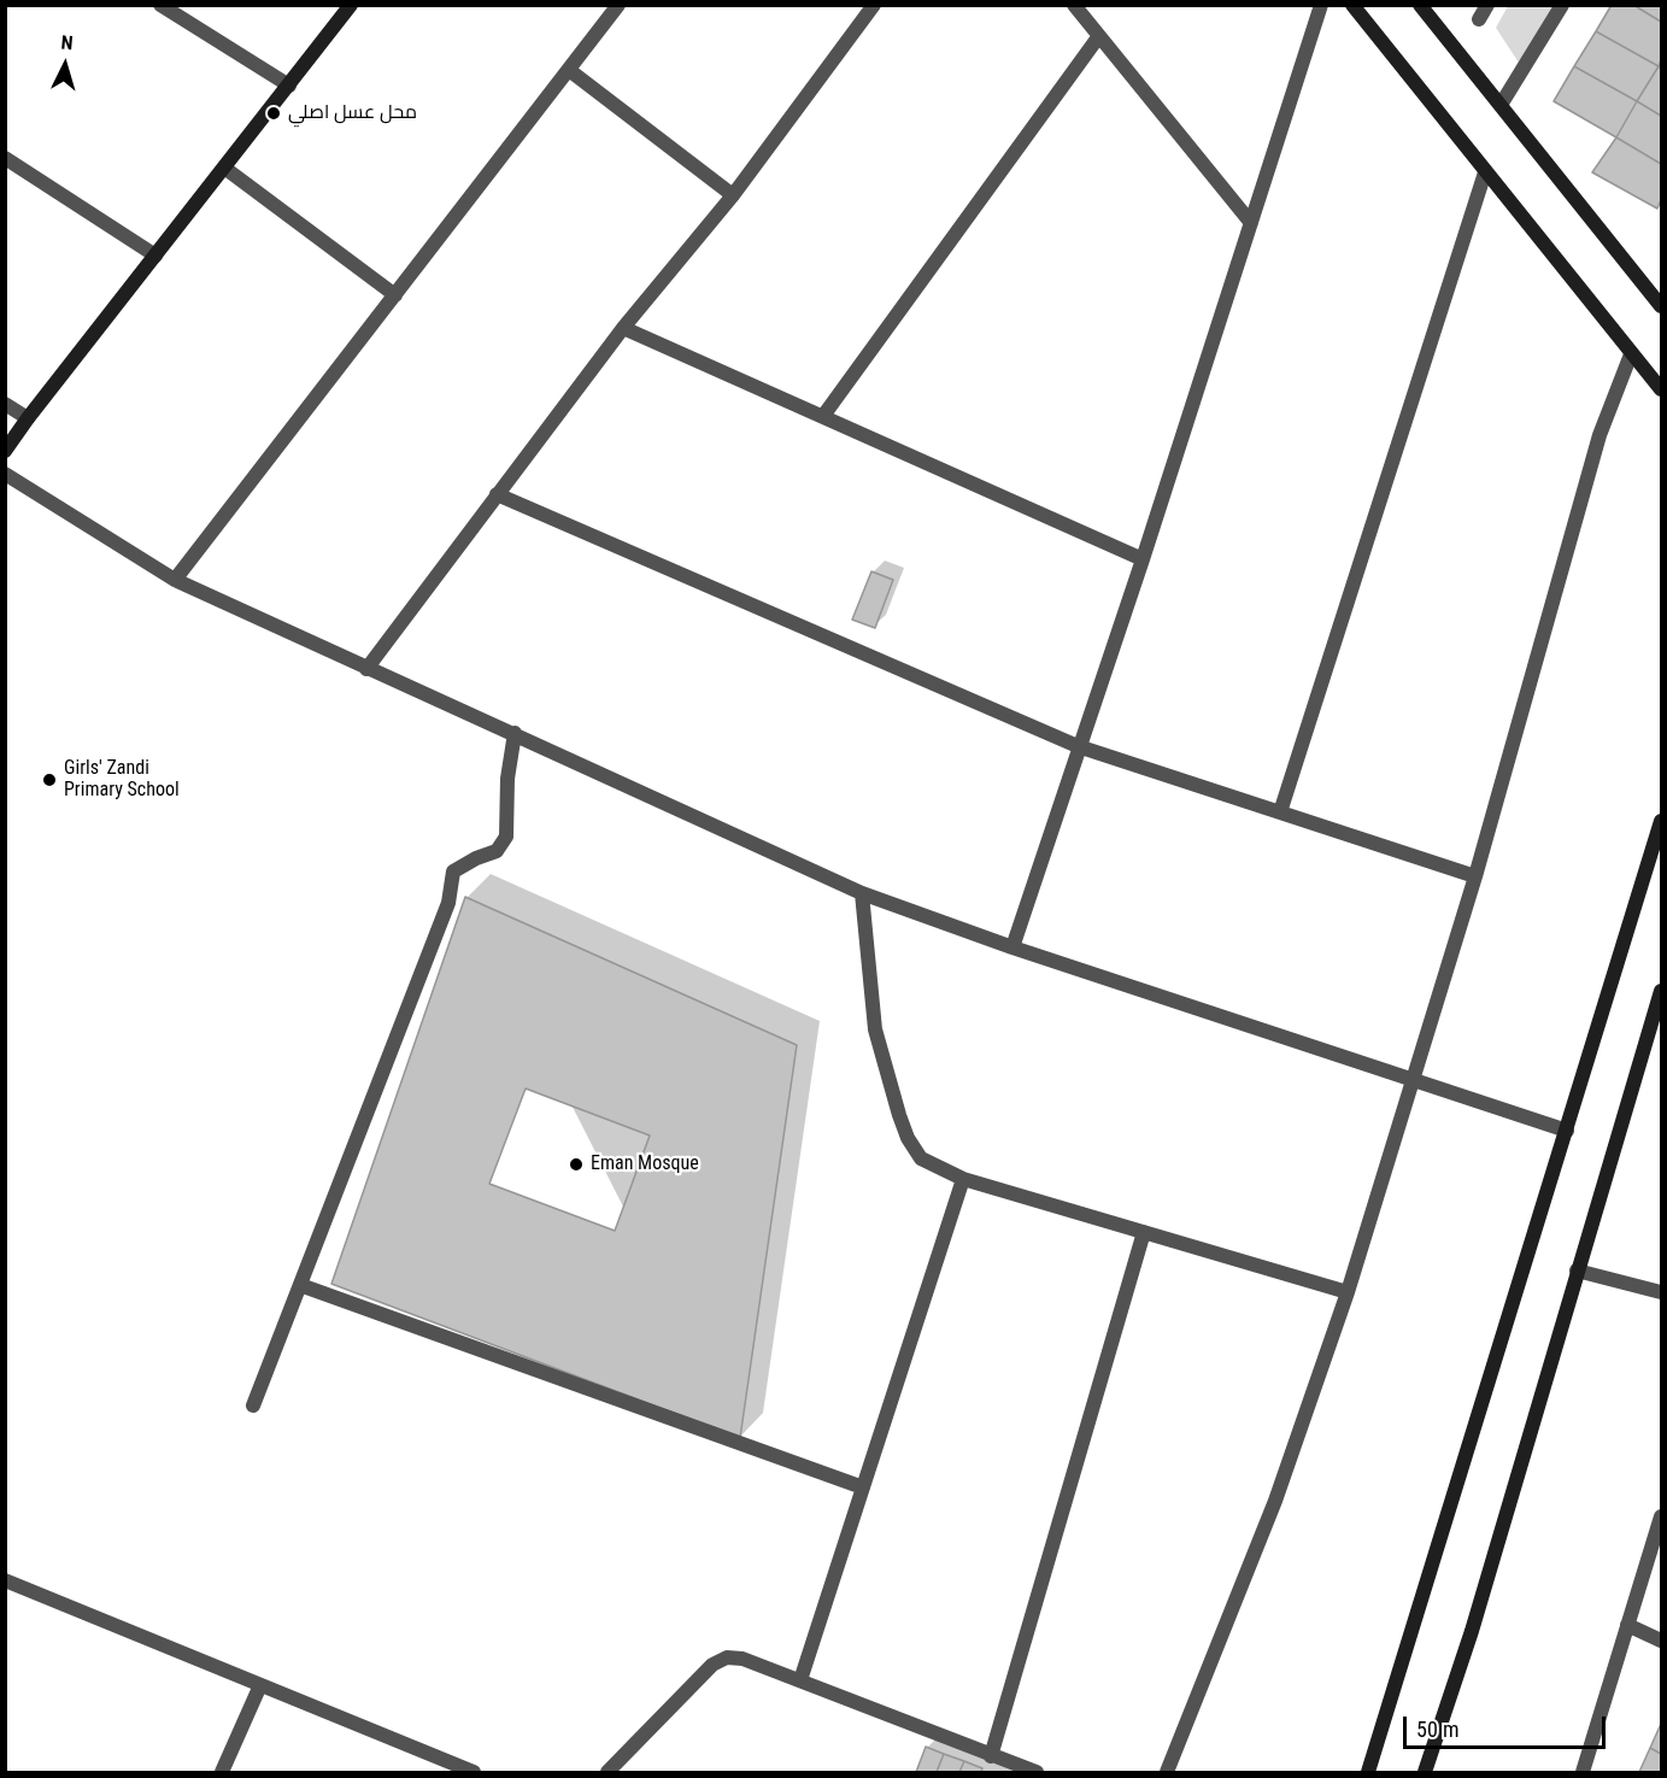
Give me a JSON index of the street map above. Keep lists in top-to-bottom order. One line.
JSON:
{"places":["محل عسل اصلي","Girls' Zandi Primary School","Eman Mosque"],"scale_bar":"50 m","north":"top"}
